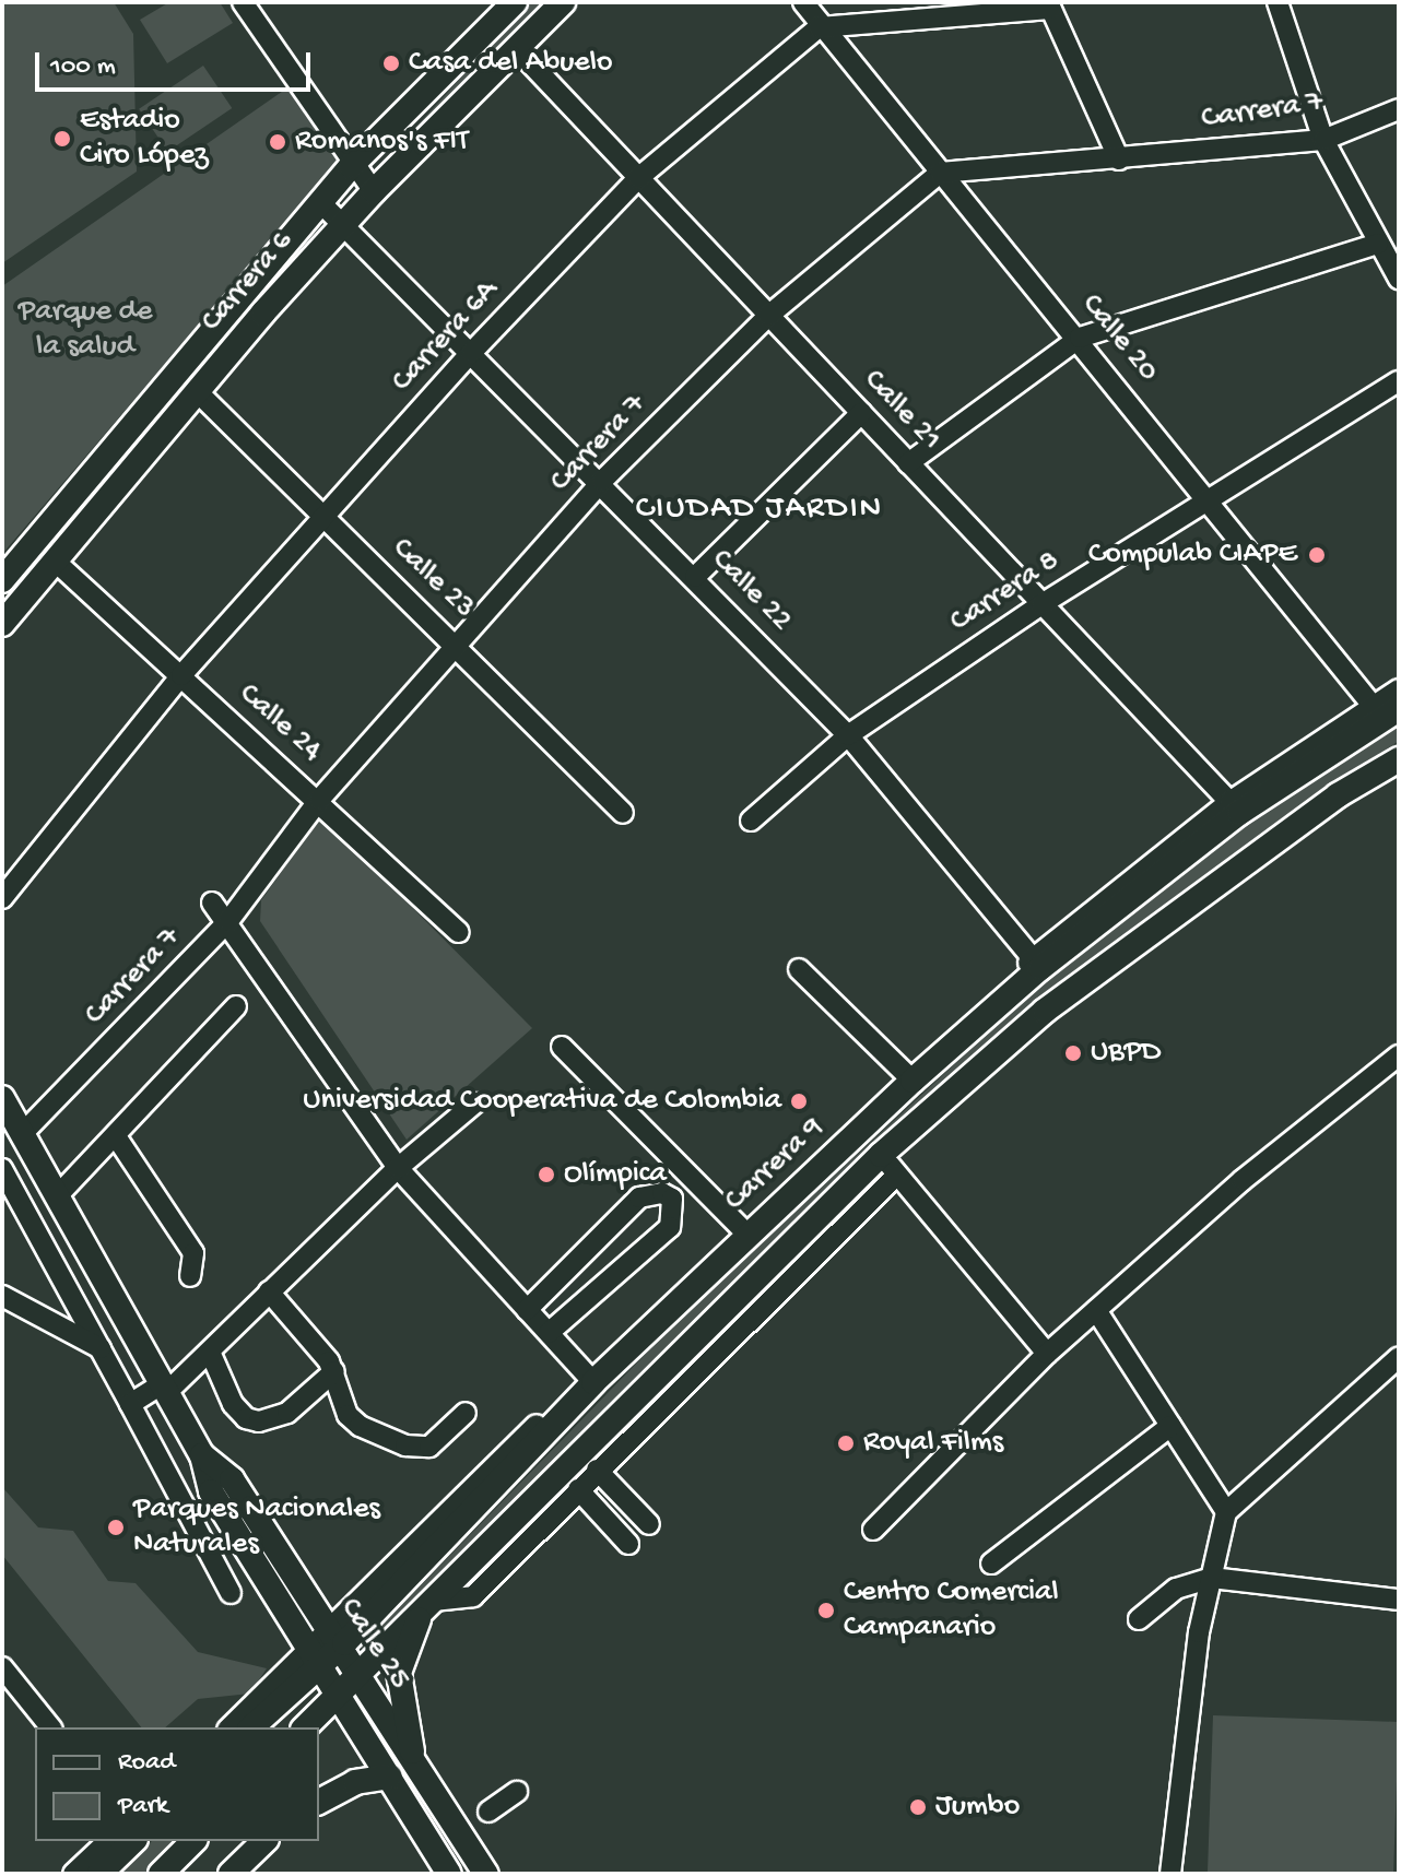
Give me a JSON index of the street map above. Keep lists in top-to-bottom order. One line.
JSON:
{"streets":{"main road":["Carrera 6","Carrera 9","Calle 25"],"street":["Carrera 7","Carrera 6A","Calle 20","Calle 21","Calle 23","Calle 22","Carrera 8","Calle 24"]},"crossings":[["Carrera 7","Calle 20"],["Carrera 7","Calle 21"],["Carrera 7","Calle 23"],["Carrera 7","Calle 22"],["Carrera 7","Calle 24"],["Carrera 7","Calle 25"],["Carrera 6","Calle 21"],["Carrera 6","Calle 23"],["Carrera 6","Calle 22"],["Carrera 6","Calle 24"],["Carrera 6A","Calle 20"],["Carrera 6A","Calle 21"],["Carrera 6A","Calle 23"],["Carrera 6A","Calle 22"],["Carrera 6A","Calle 24"],["Calle 20","Carrera 8"],["Calle 20","Carrera 9"],["Calle 21","Carrera 8"],["Calle 21","Carrera 9"],["Calle 22","Carrera 8"],["Calle 22","Carrera 9"],["Carrera 9","Calle 25"]],"districts":["CIUDAD JARDIN"],"parks":["Parque de la salud"],"places":["Casa del Abuelo","Estadio Ciro López","Romanos's FIT","Compulab CIAPE","UBPD","Universidad Cooperativa de Colombia","Olímpica","Royal Films","Parques Nacionales Naturales","Centro Comercial Campanario","Jumbo"],"legend":["Road","Park"],"scale_bar":"100 m"}
